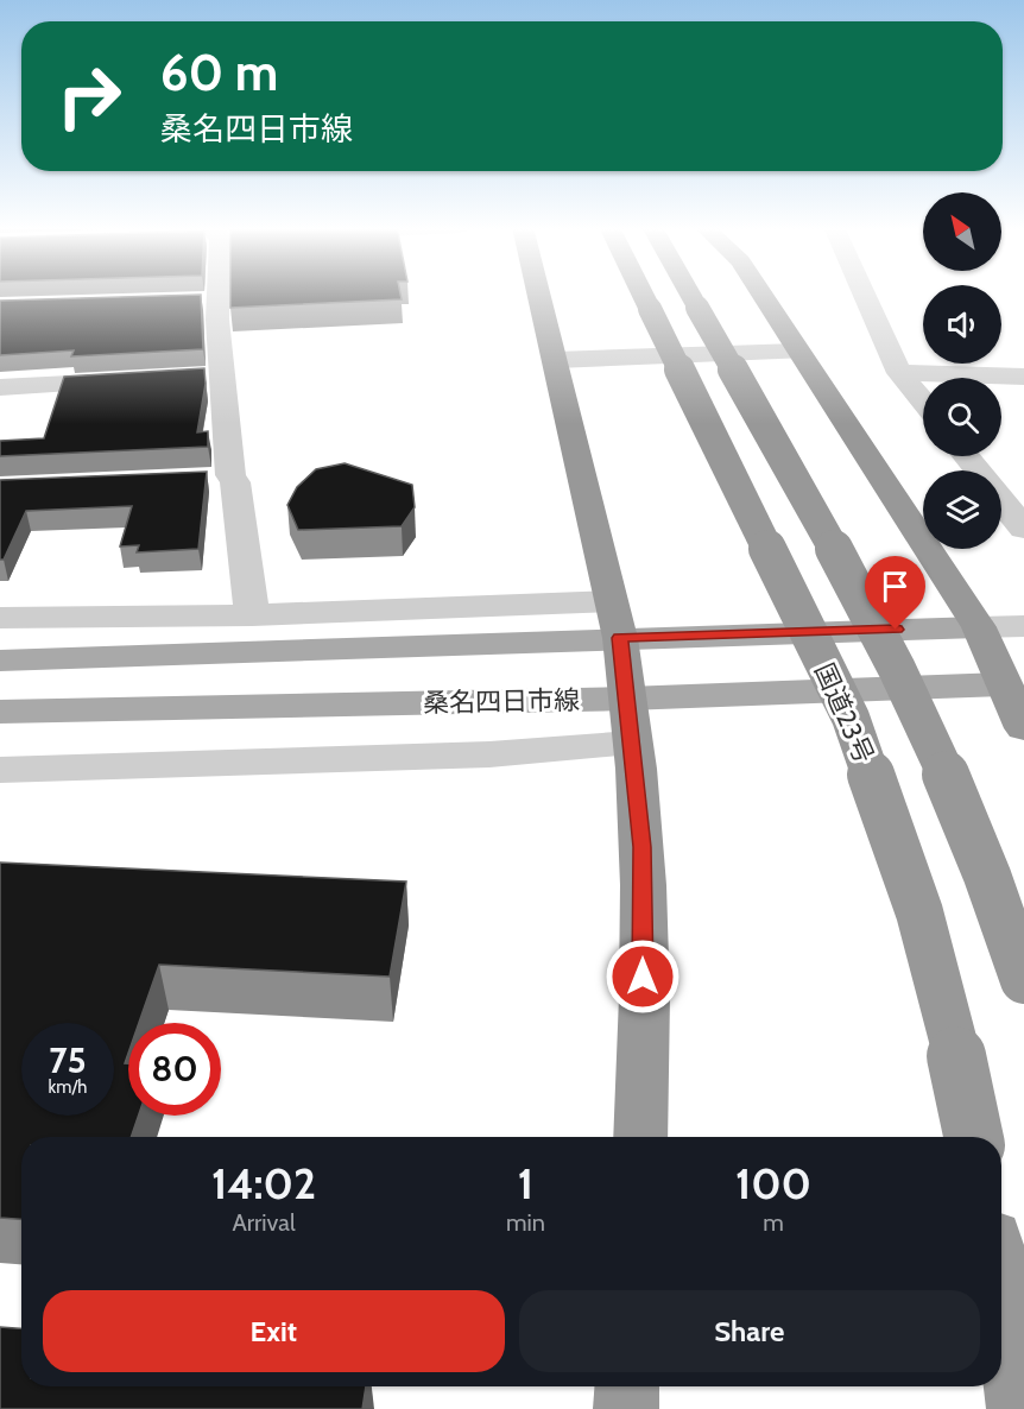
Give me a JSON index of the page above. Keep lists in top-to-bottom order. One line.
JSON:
{"streets":{"highway":["国道23号"],"main road":["桑名四日市線"]},"north":"top left","page":{"turn":["60 m","桑名四日市線"],"speed":"75 km/h","limit":"80","eta":["14:02","Arrival","1","min","100","m"],"buttons":["Exit","Share"]}}
